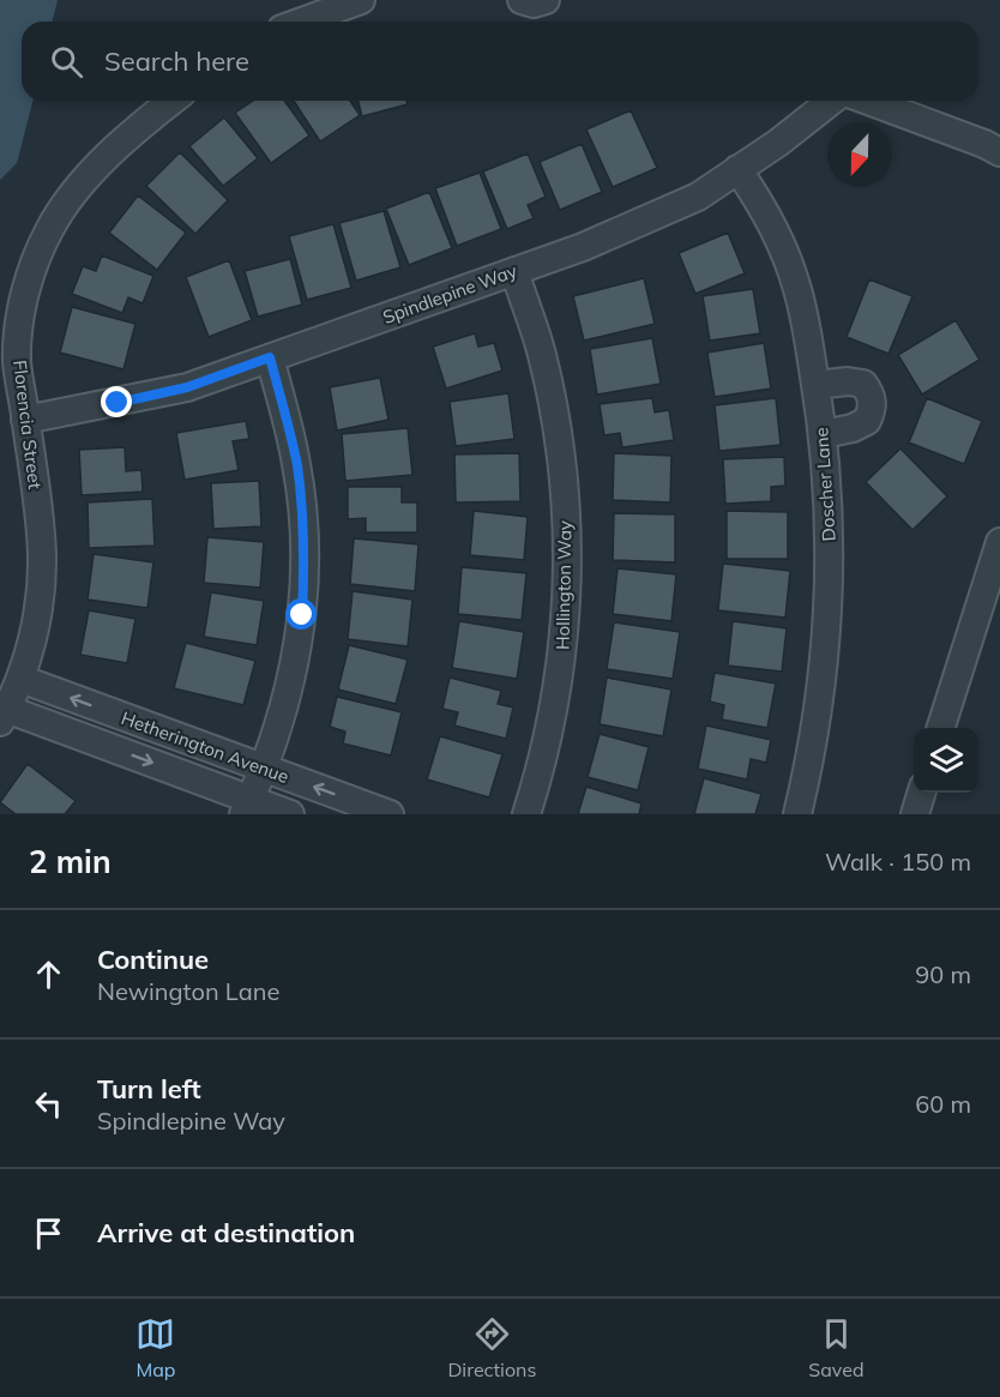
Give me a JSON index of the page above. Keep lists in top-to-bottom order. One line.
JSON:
{"streets":{"street":["Spindlepine Way","Florencia Street","Doscher Lane","Hollington Way","Hetherington Avenue"]},"crossings":[["Spindlepine Way","Florencia Street"],["Spindlepine Way","Doscher Lane"],["Spindlepine Way","Hollington Way"],["Florencia Street","Hetherington Avenue"]],"north":"bottom","page":{"search":"Search here","heading":["2 min","Walk · 150 m"],"list":[["Continue","Newington Lane","90 m"],["Turn left","Spindlepine Way","60 m"],"Arrive at destination"],"nav":["Map","Directions","Saved"]}}
